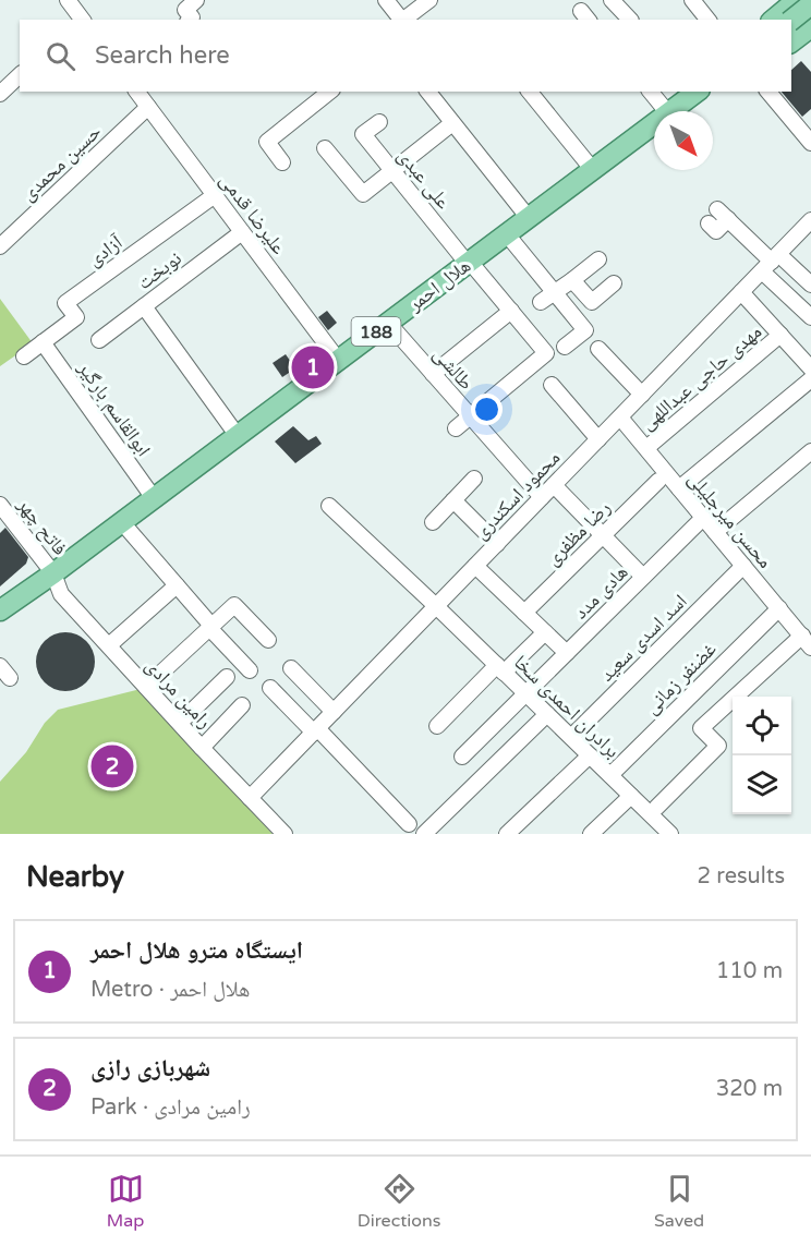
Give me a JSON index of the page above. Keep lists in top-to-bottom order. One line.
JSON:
{"streets":{"main road":["هلال احمر","188"],"street":["حسین محمدی","علی عبدی","علیرضا قدمی","آزادی","نوبخت","طالشی","مهدی حاجی عبداللهی","ابوالقاسم بارگیر","محمود اسکندری","محسن میرجلیلی","فاتح چهر","رضا مظفری","هادی مدد","اسد اسدی سعید","غضنفر زمانی","رامین مرادی","برادران احمدی سخا"]},"crossings":[["حسین محمدی","علیرضا قدمی"],["علی عبدی","هلال احمر"],["علی عبدی","طالشی"],["علیرضا قدمی","آزادی"],["علیرضا قدمی","نوبخت"],["علیرضا قدمی","هلال احمر"],["آزادی","ابوالقاسم بارگیر"],["هلال احمر","188"],["هلال احمر","طالشی"],["هلال احمر","ابوالقاسم بارگیر"],["هلال احمر","فاتح چهر"],["هلال احمر","رامین مرادی"],["188","فاتح چهر"],["188","رامین مرادی"],["طالشی","محمود اسکندری"],["مهدی حاجی عبداللهی","محسن میرجلیلی"],["محمود اسکندری","محسن میرجلیلی"],["محمود اسکندری","رامین مرادی"],["محمود اسکندری","برادران احمدی سخا"],["محسن میرجلیلی","هادی مدد"],["محسن میرجلیلی","اسد اسدی سعید"],["محسن میرجلیلی","غضنفر زمانی"],["فاتح چهر","رامین مرادی"],["هادی مدد","برادران احمدی سخا"],["اسد اسدی سعید","برادران احمدی سخا"],["غضنفر زمانی","برادران احمدی سخا"]],"north":"bottom right","page":{"search":"Search here","pins":["1","2"],"heading":["Nearby","2 results"],"list":[{"mark":"1","name":"ایستگاه مترو هلال احمر","note":"Metro · هلال احمر","value":"110 m"},{"mark":"2","name":"شهربازی رازی","note":"Park · رامین مرادی","value":"320 m"}],"nav":["Map","Directions","Saved"]}}
